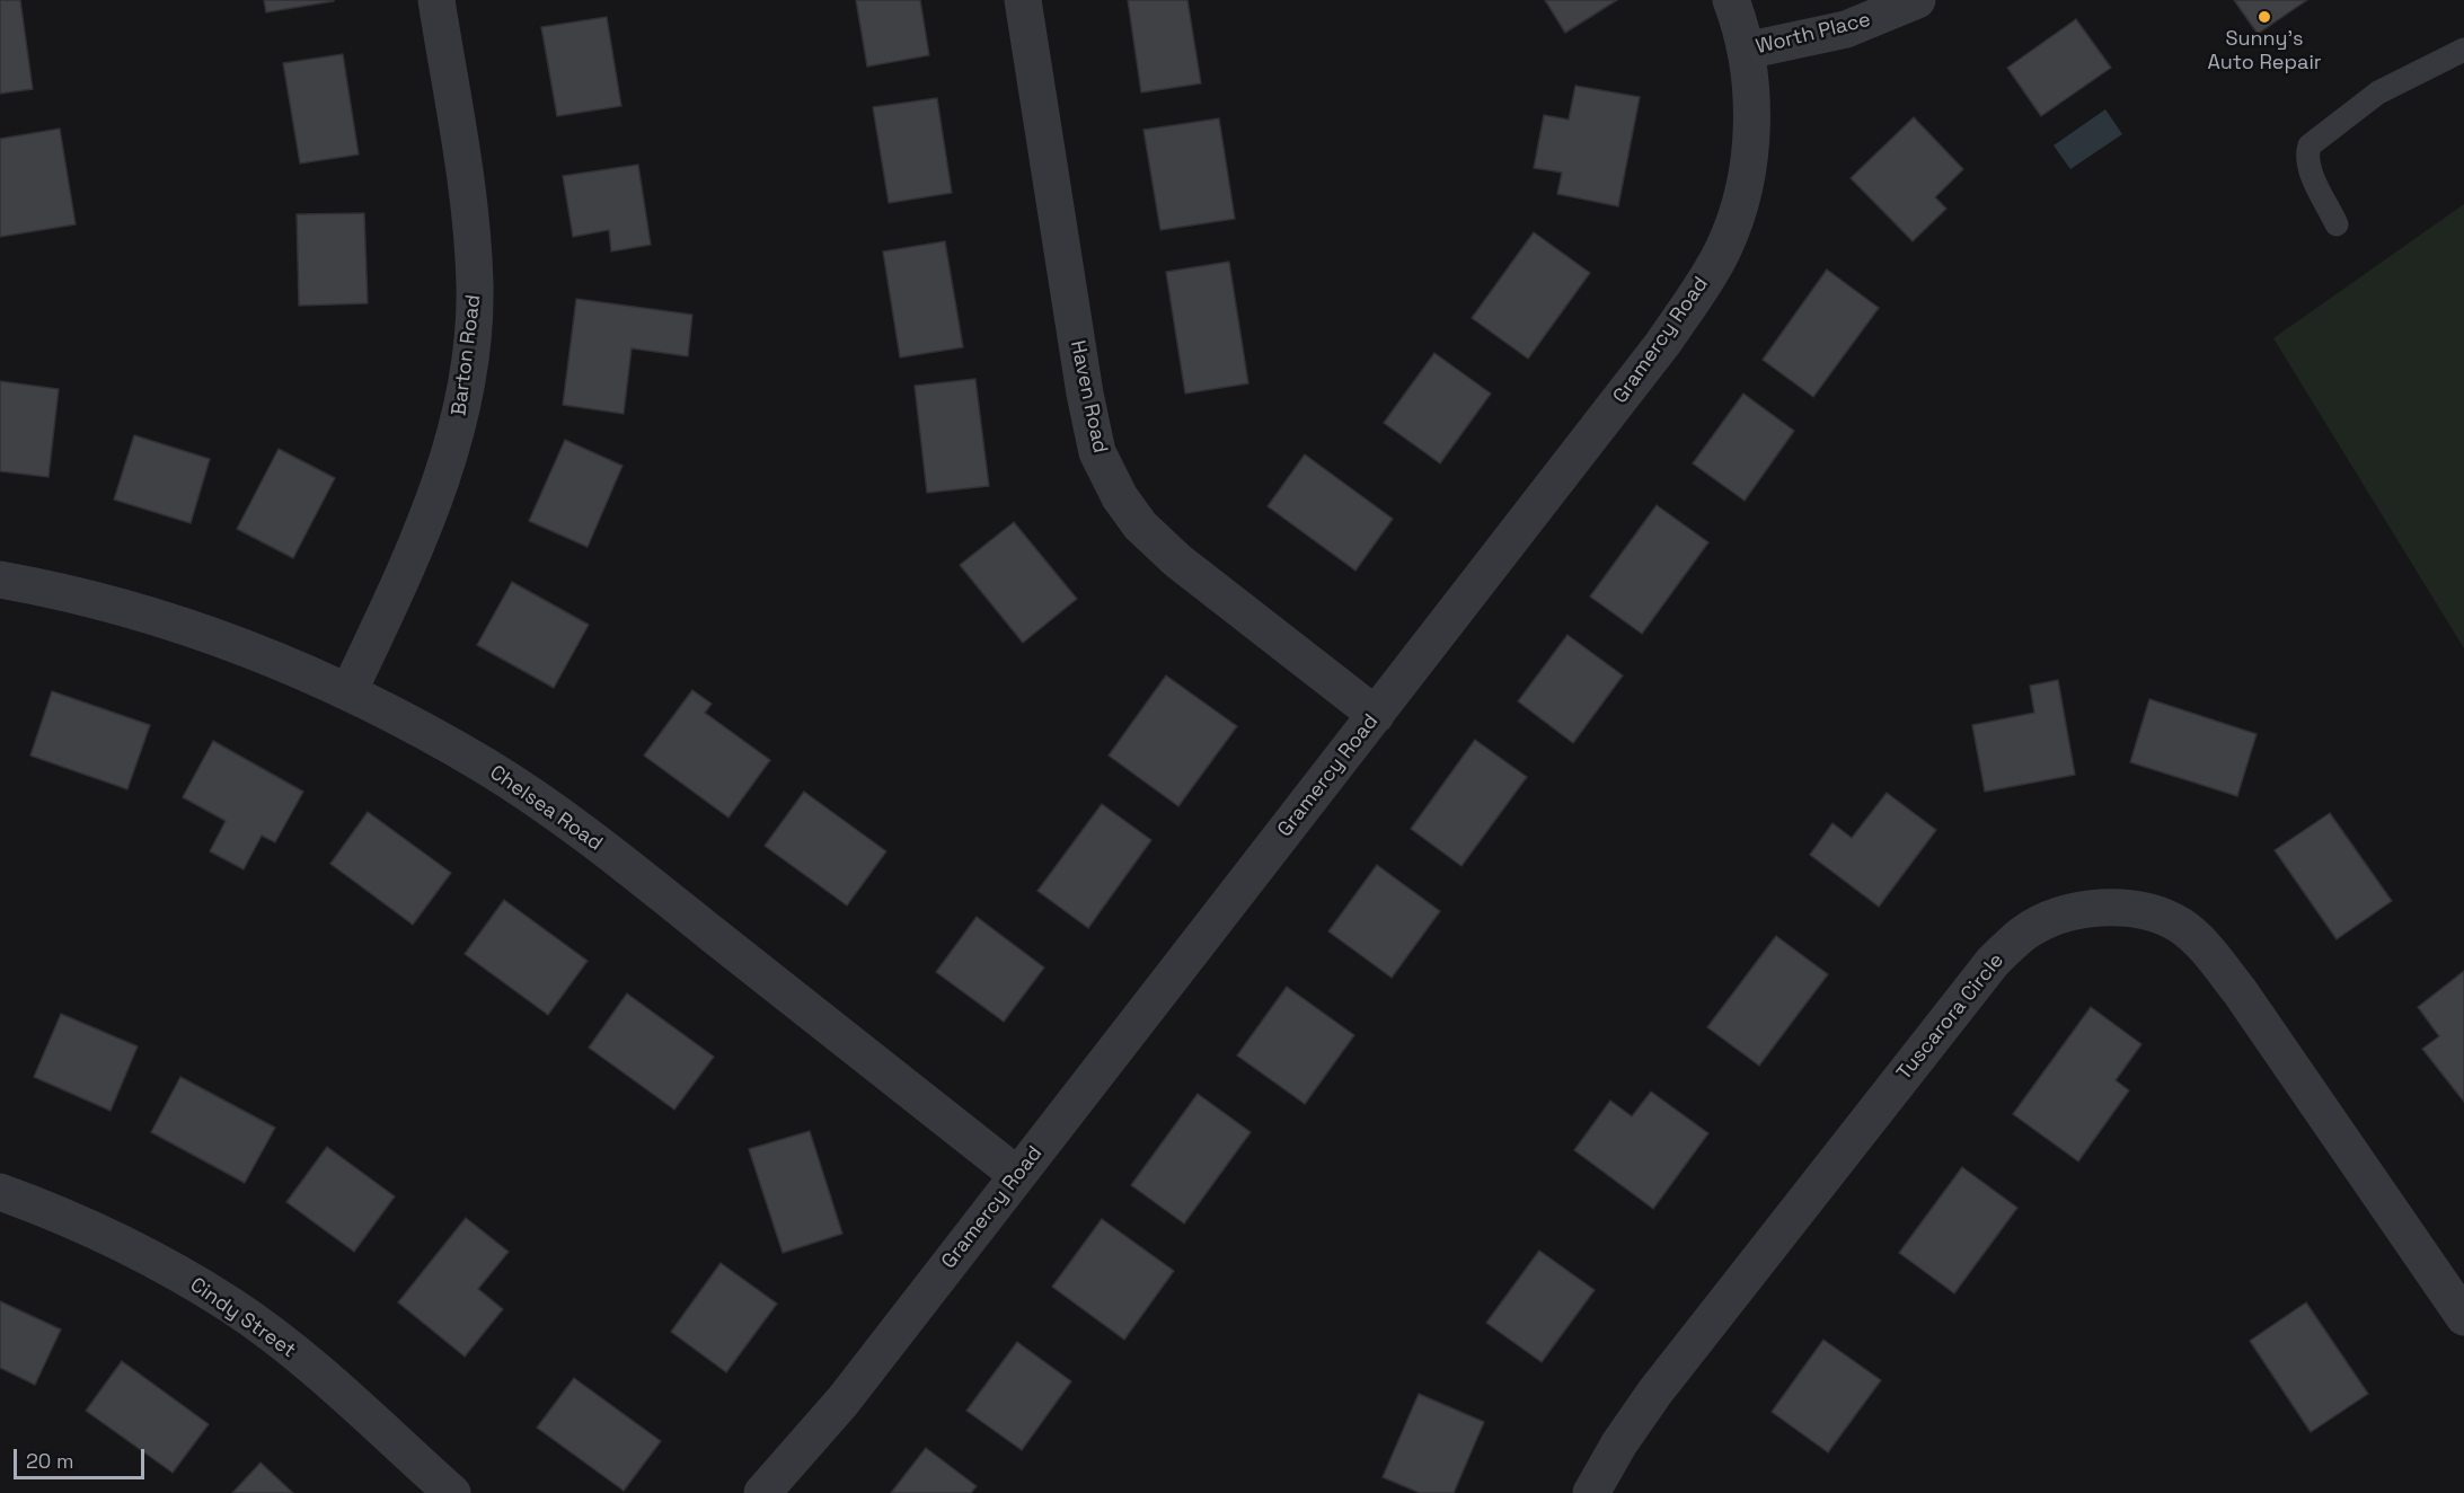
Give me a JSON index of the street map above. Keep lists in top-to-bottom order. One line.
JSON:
{"streets":{"street":["Worth Place","Gramercy Road","Barton Road","Haven Road","Chelsea Road","Tuscarora Circle","Cindy Street"]},"crossings":[["Worth Place","Gramercy Road"],["Gramercy Road","Haven Road"],["Gramercy Road","Chelsea Road"],["Barton Road","Chelsea Road"]],"places":["Sunny's Auto Repair"],"scale_bar":"20 m"}
